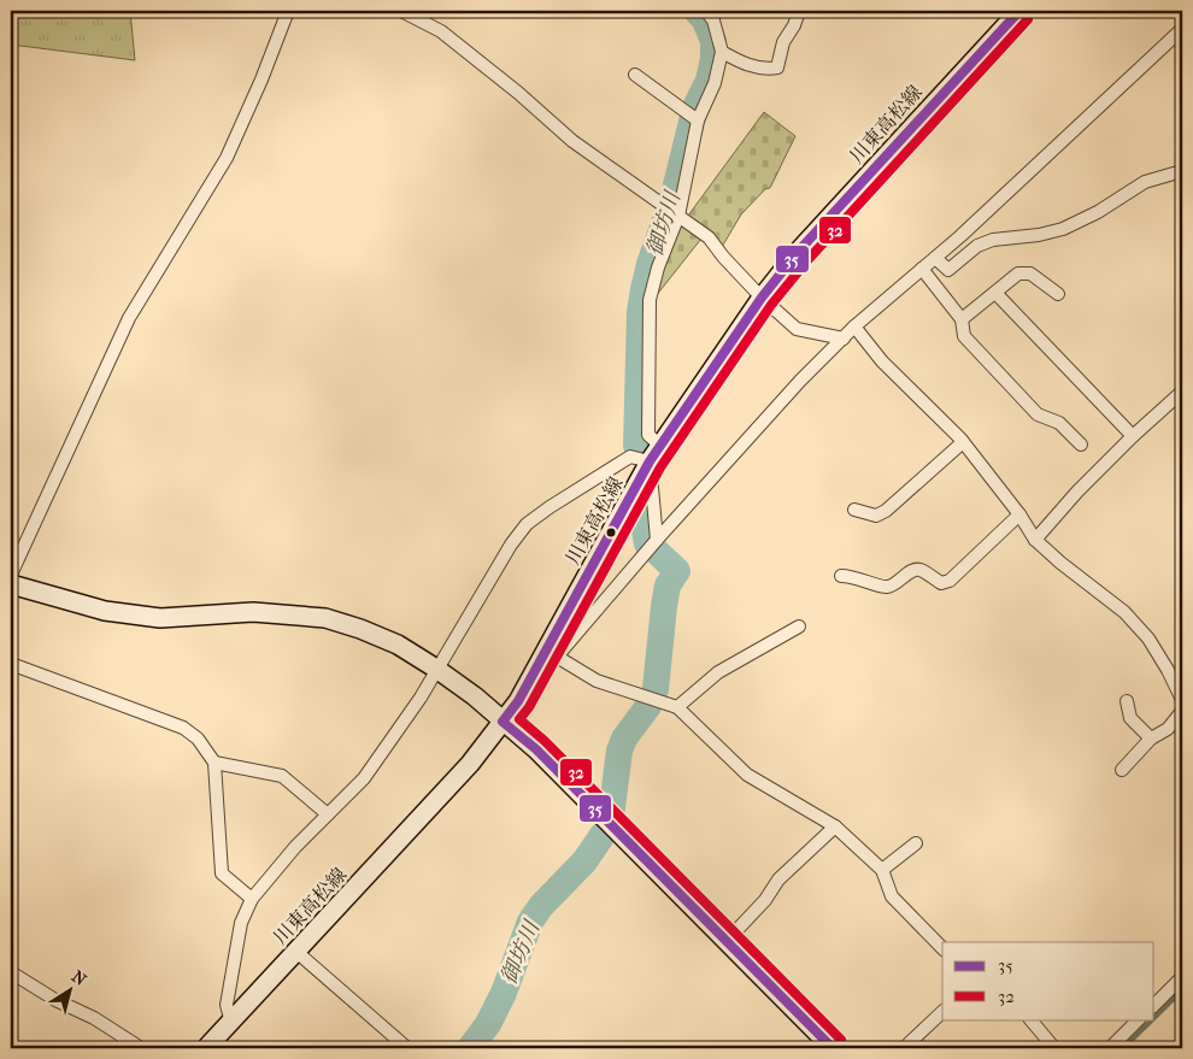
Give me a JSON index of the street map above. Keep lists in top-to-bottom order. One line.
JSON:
{"streets":{"main road":["川東高松線"]},"water":["御坊川"],"lines":["transit line 35","transit line 32"],"legend":["35","32"],"north":"top right"}
